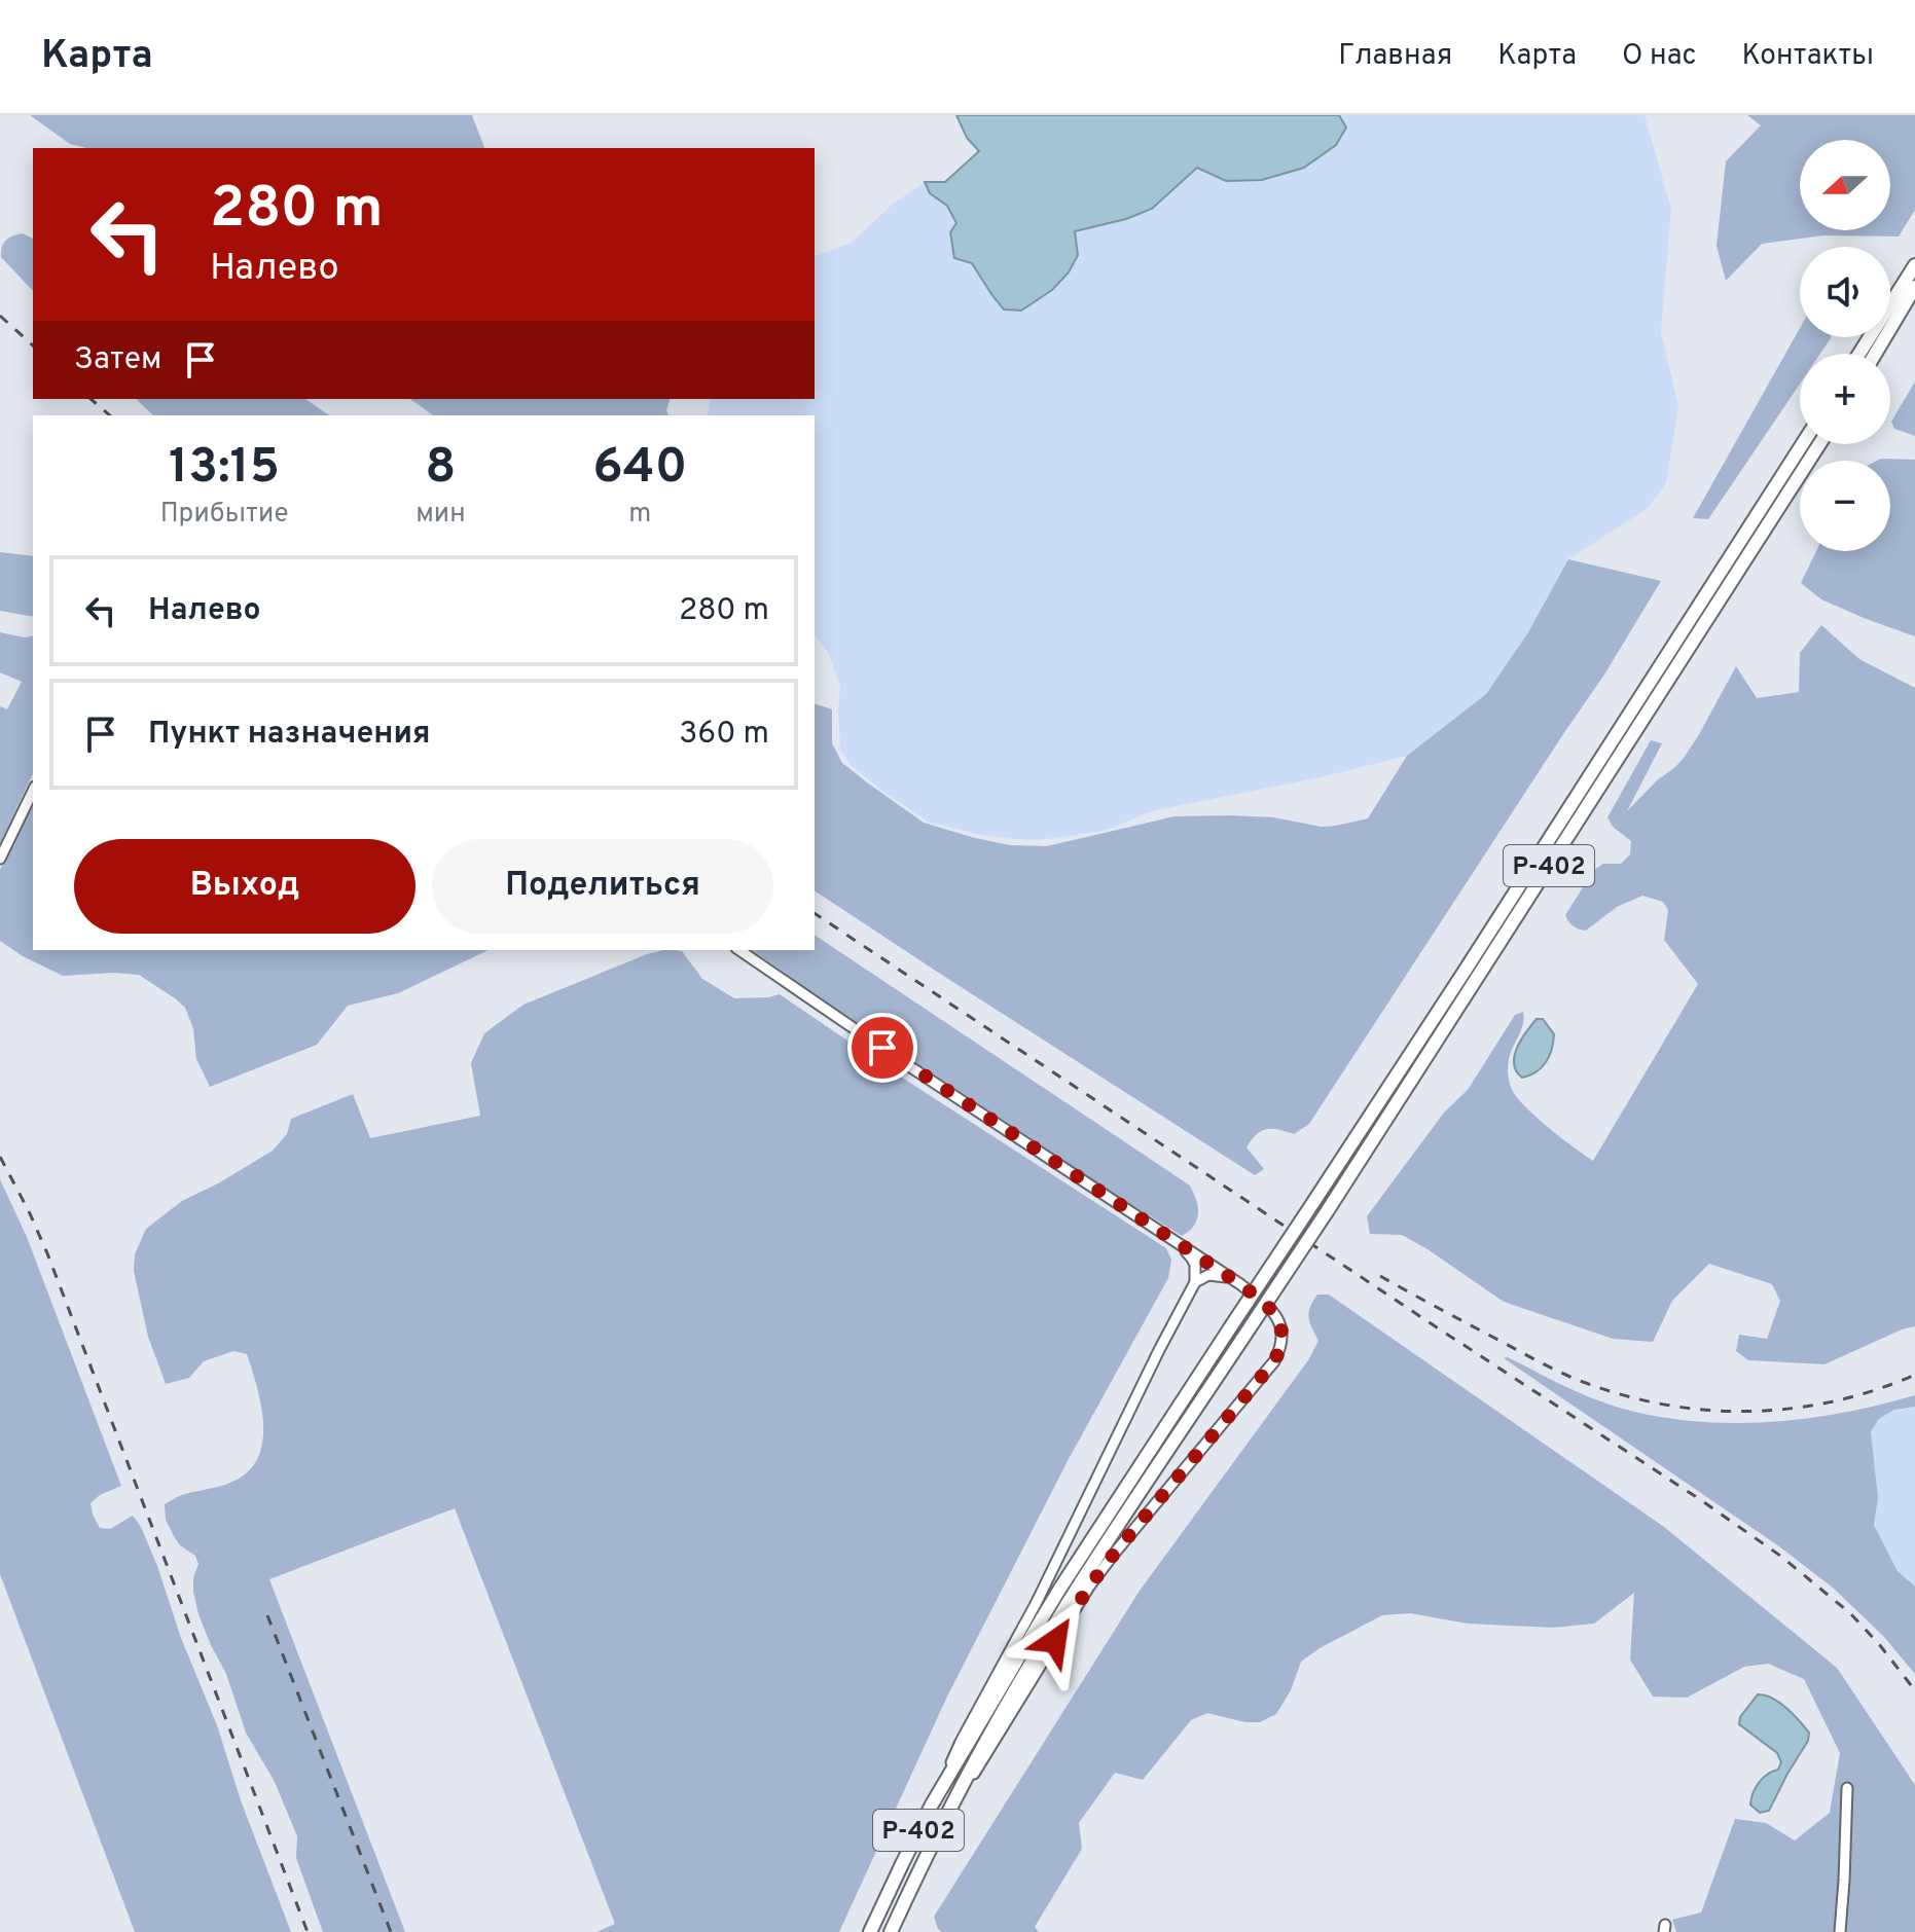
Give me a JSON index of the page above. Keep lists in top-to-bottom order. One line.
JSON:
{"streets":{"main road":["Р-402"]},"north":"left","page":{"header":"Карта","nav":["Главная","Карта","О нас","Контакты"],"map_buttons":["+","−"],"turn":["280 m","Налево"],"then":"Затем","eta":["13:15","Прибытие","8","мин","640","m"],"list":[{"name":"Налево","value":"280 m"},{"name":"Пункт назначения","value":"360 m"}],"buttons":["Выход","Поделиться"]}}
